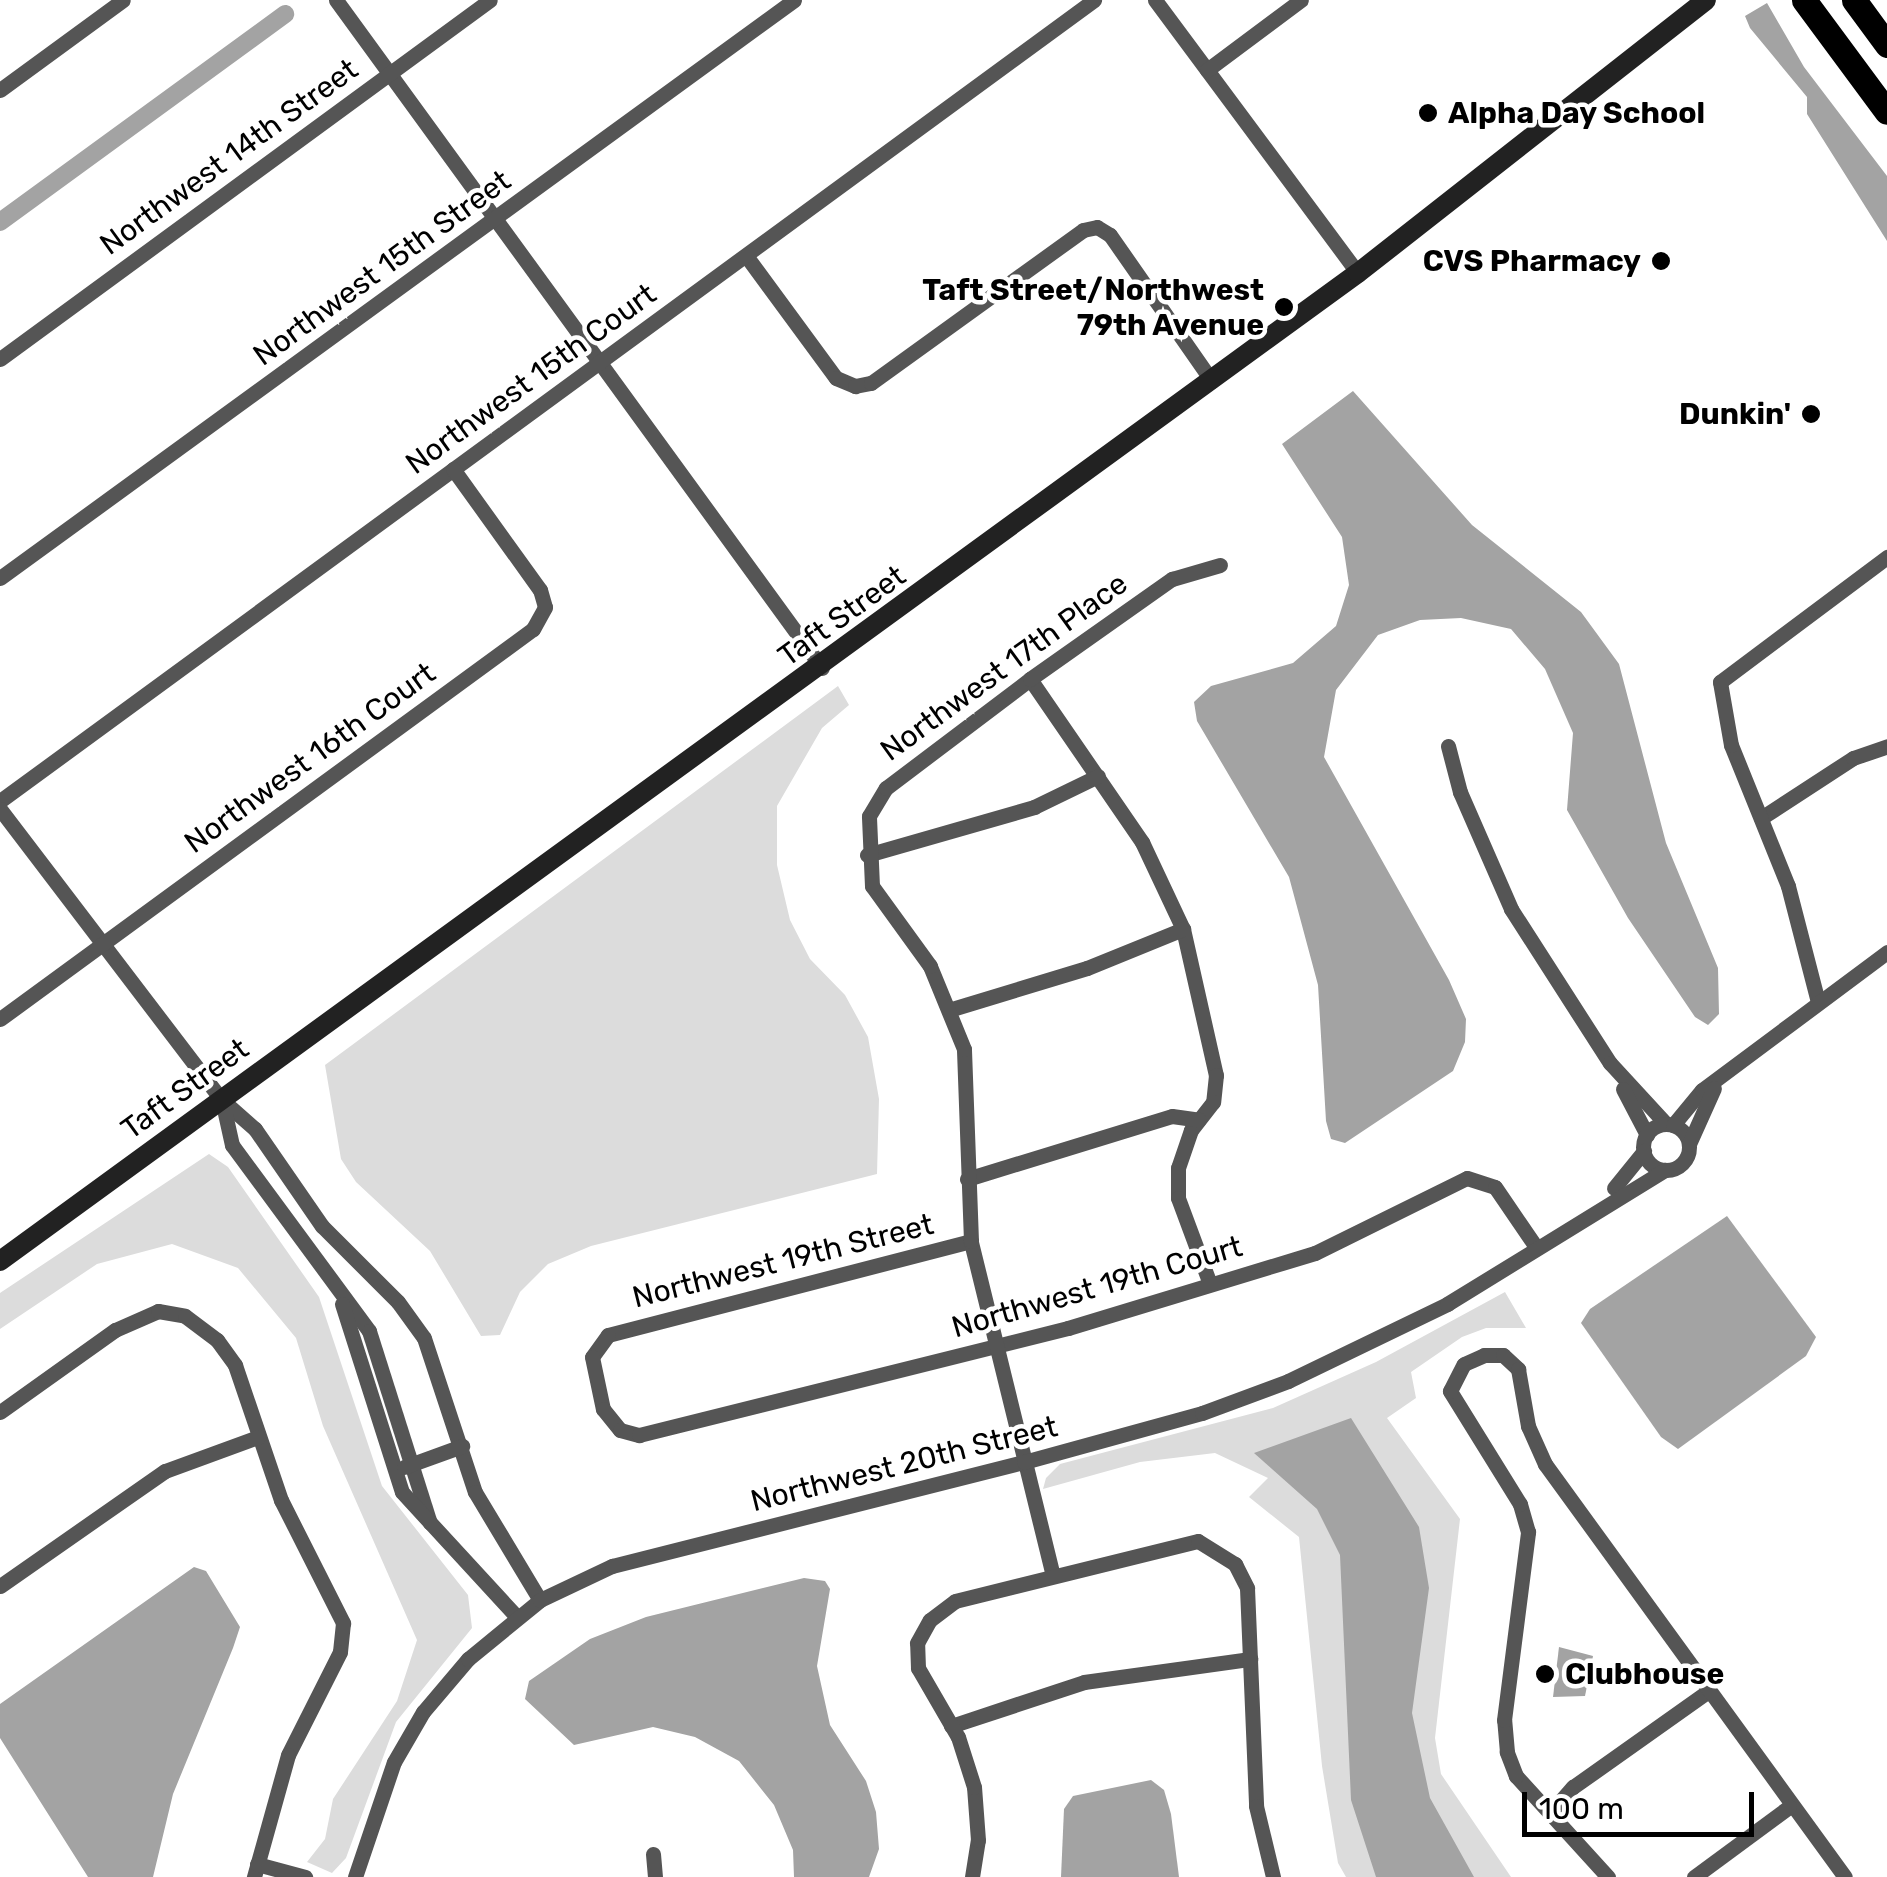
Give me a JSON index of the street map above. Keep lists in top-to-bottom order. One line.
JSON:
{"streets":{"street":["Northwest 14th Street","Northwest 15th Street","Northwest 15th Court","Taft Street","Northwest 17th Place","Northwest 16th Court","Northwest 19th Street","Northwest 19th Court","Northwest 20th Street"]},"crossings":[["Northwest 15th Court","Northwest 16th Court"],["Northwest 19th Street","Northwest 19th Court"],["Northwest 19th Court","Northwest 20th Street"]],"places":["Alpha Day School","CVS Pharmacy","Taft Street/Northwest 79th Avenue","Dunkin'","Clubhouse"],"scale_bar":"100 m"}
